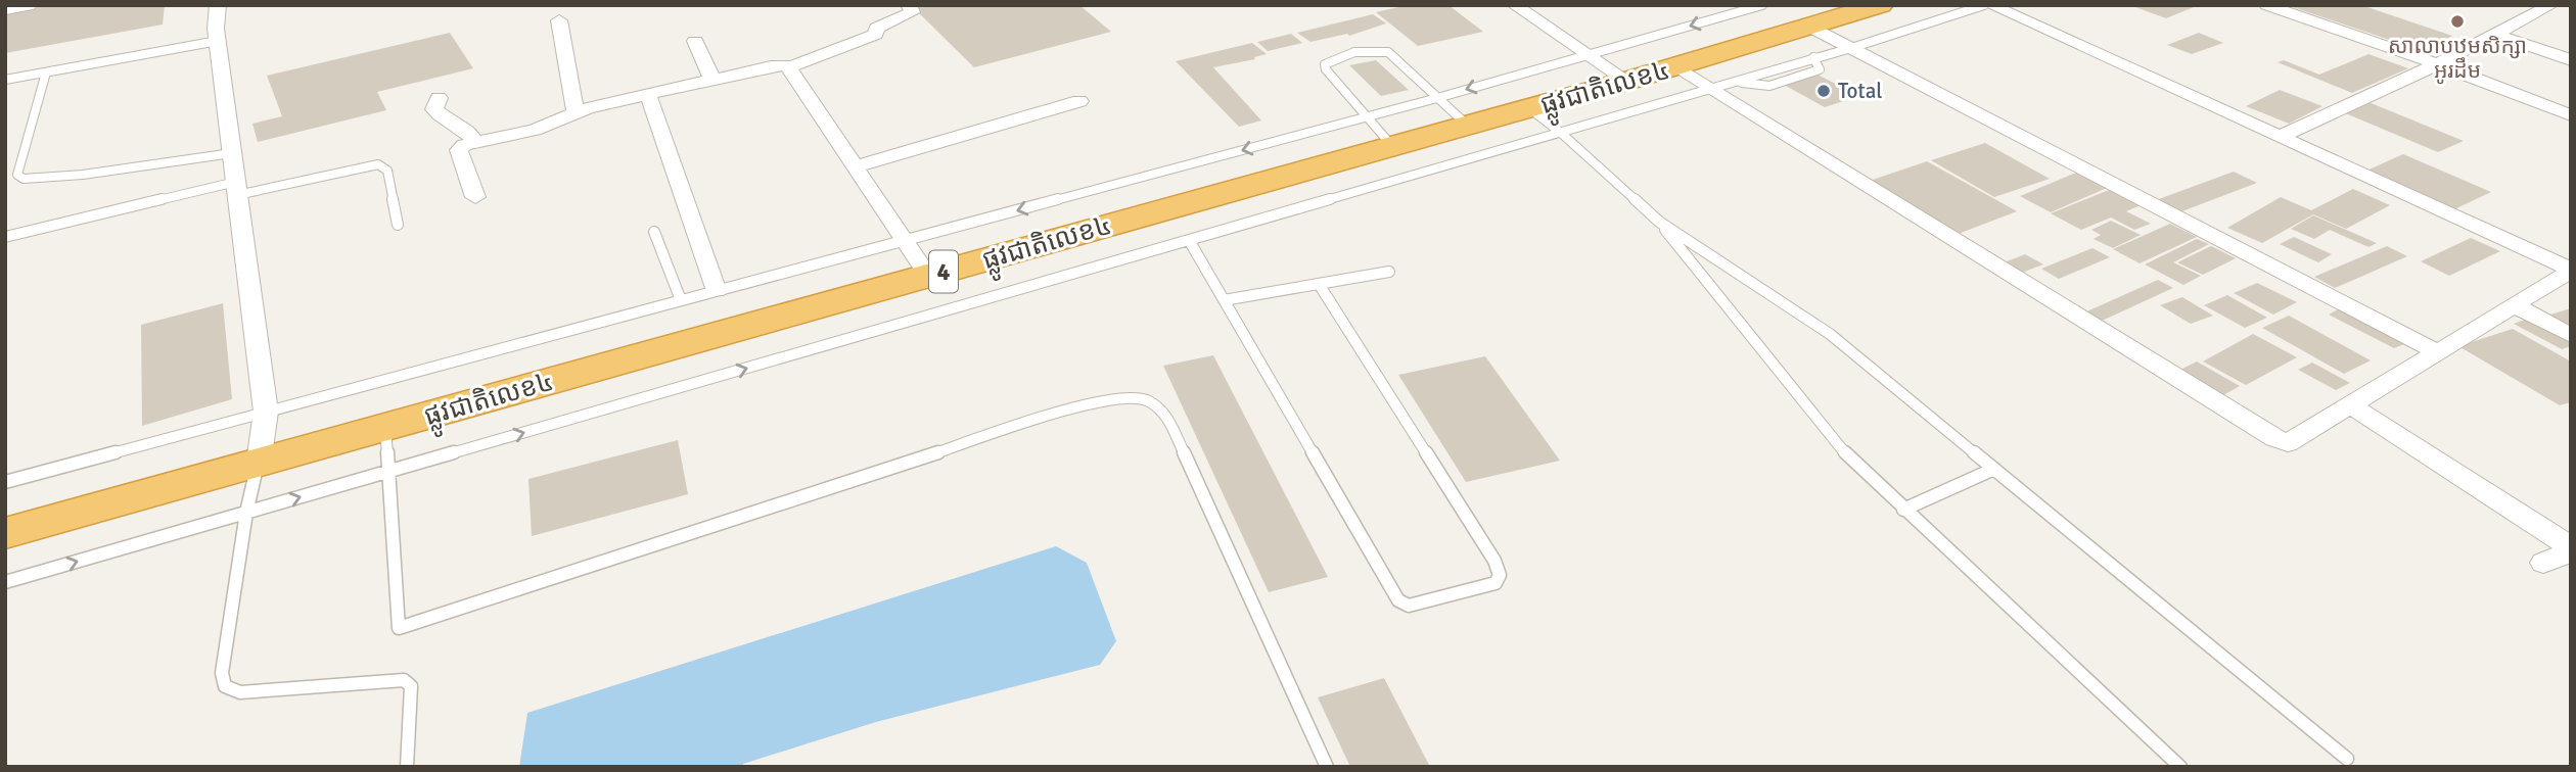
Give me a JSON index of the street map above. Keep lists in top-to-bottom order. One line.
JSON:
{"streets":{"highway":["ផ្លូវជាតិលេខ៤","4"]},"places":["សាលាបឋមសិក្សា អូរដឹម","Total"]}
